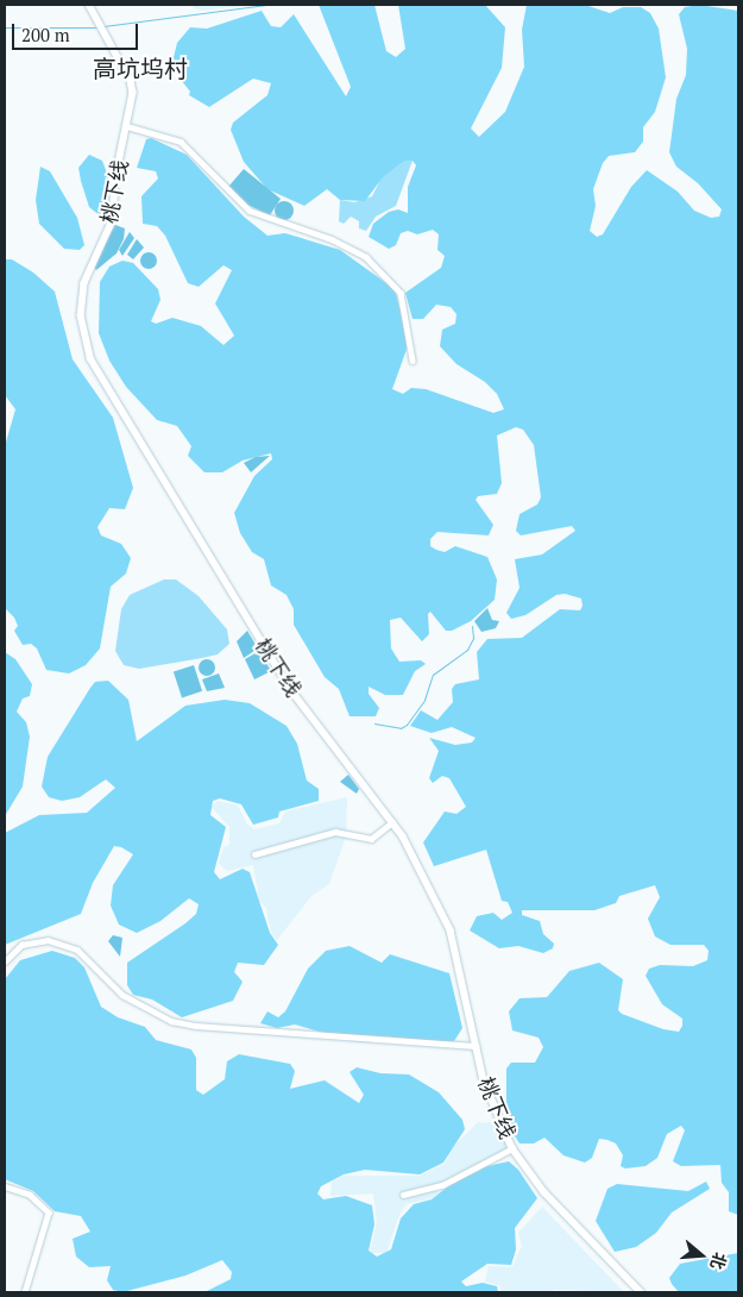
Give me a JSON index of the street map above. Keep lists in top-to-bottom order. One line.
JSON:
{"streets":{"main road":["桃下线"]},"districts":["高坑坞村"],"scale_bar":"200 m","north":"right"}
